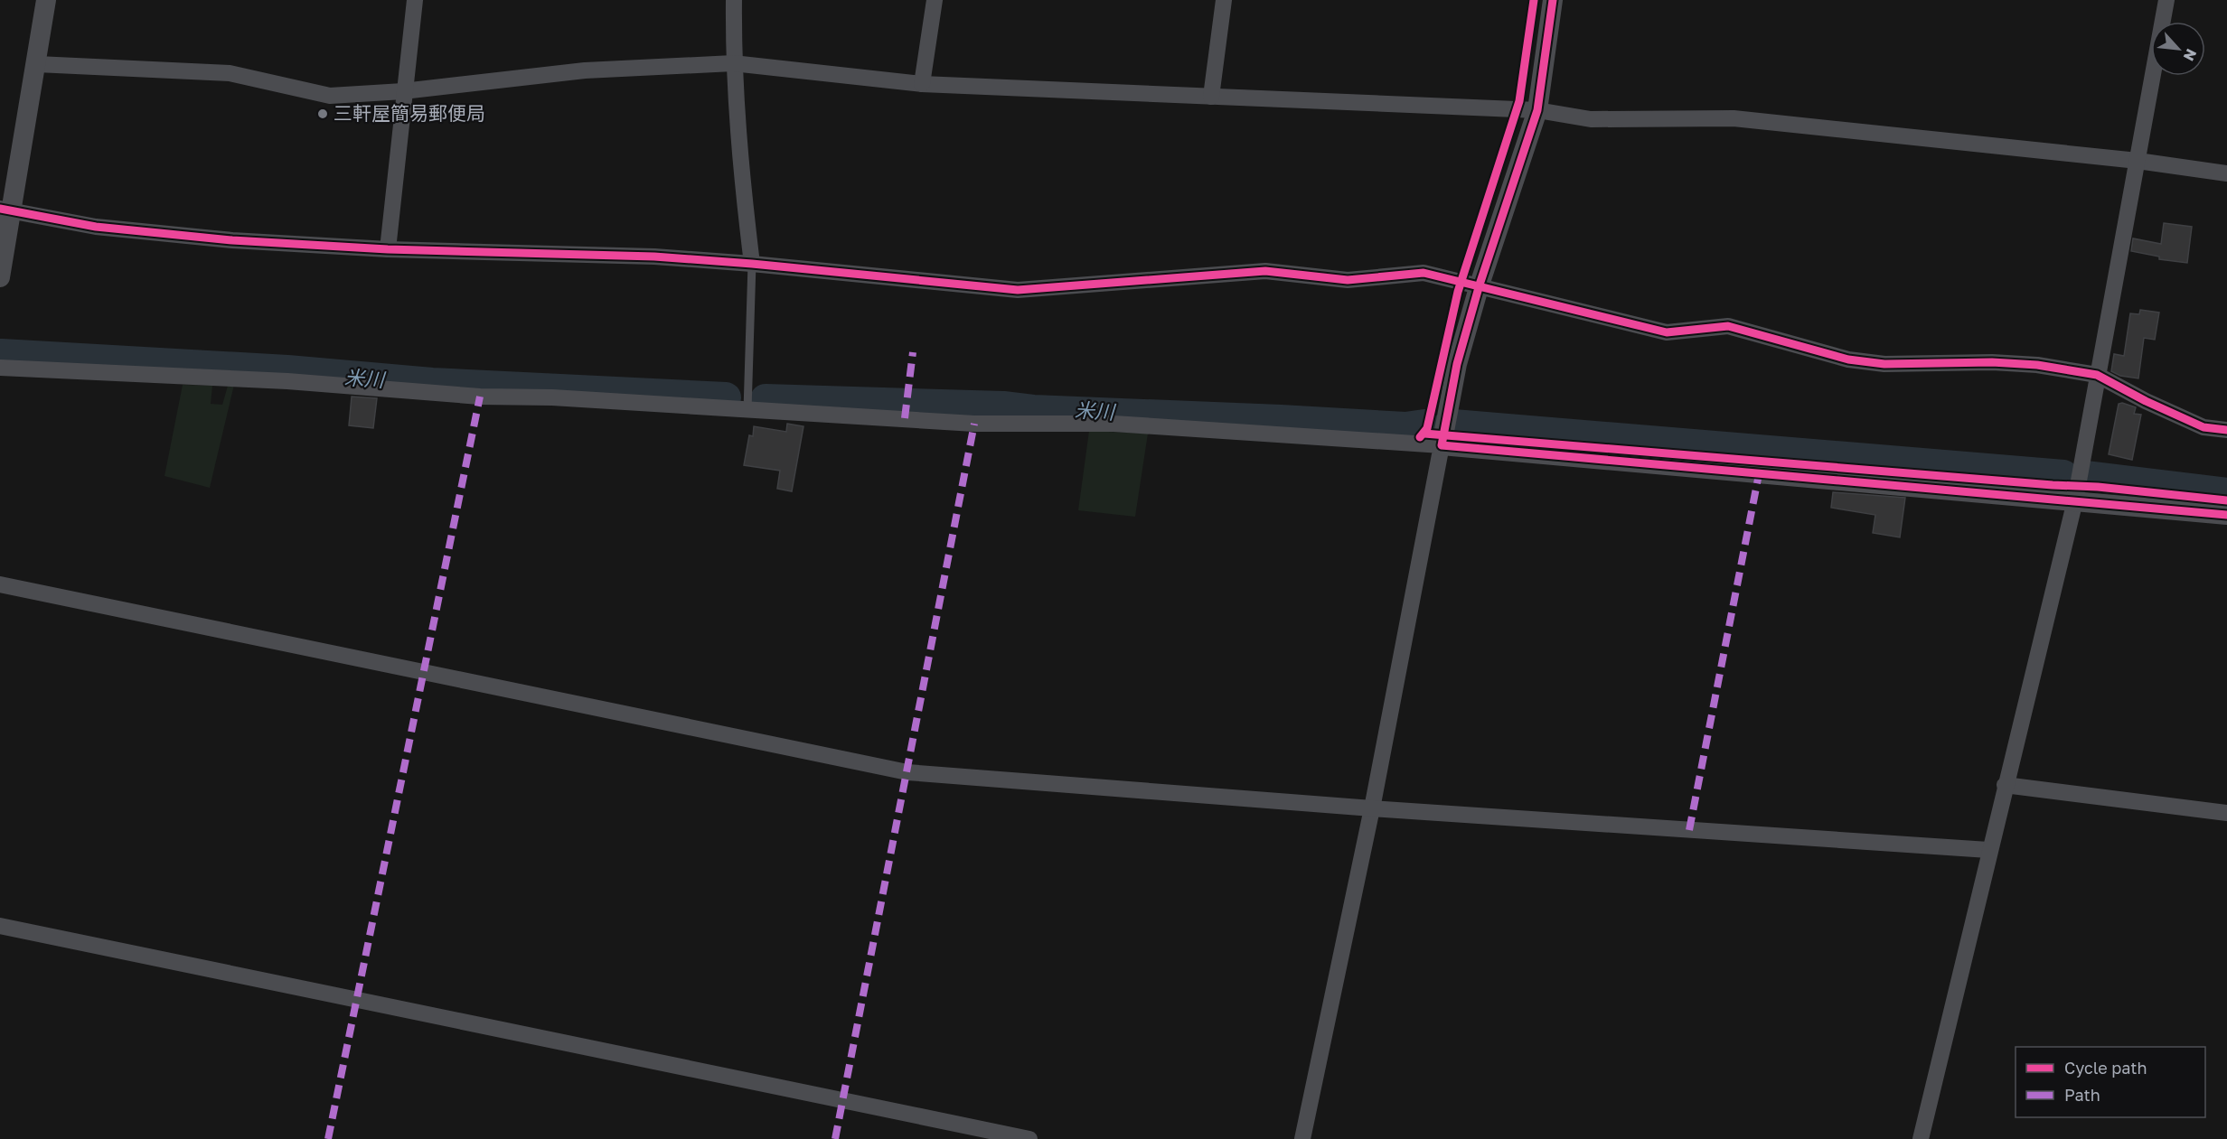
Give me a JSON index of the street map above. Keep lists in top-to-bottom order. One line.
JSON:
{"water":["米川"],"places":["三軒屋簡易郵便局"],"legend":["Cycle path","Path"],"north":"bottom right"}
